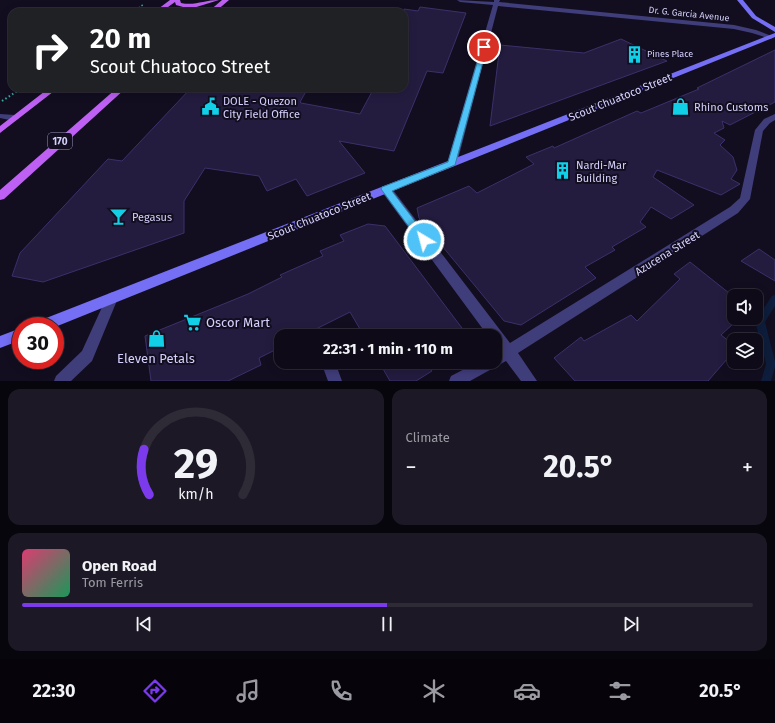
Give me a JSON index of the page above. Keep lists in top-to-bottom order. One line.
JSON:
{"streets":{"main road":["Scout Chuatoco Street","170"],"street":["Dr. G. Garcia Avenue","Azucena Street"]},"crossings":[["Dr. G. Garcia Avenue","Scout Chuatoco Street"]],"places":{"building":["Pines Place","Nardi-Mar Building"],"public building":["DOLE - Quezon City Field Office"],"shop":["Rhino Customs","Eleven Petals"],"bar":["Pegasus"],"supermarket":["Oscor Mart"]},"page":{"turn":["20 m","Scout Chuatoco Street"],"limit":"30","trip":"22:31 · 1 min · 110 m","tile":"Climate","heat":["−","20.5°","+"],"song":["Open Road","Tom Ferris"],"tabs":["22:30","20.5°"],"gauge":["29","km/h"]}}
